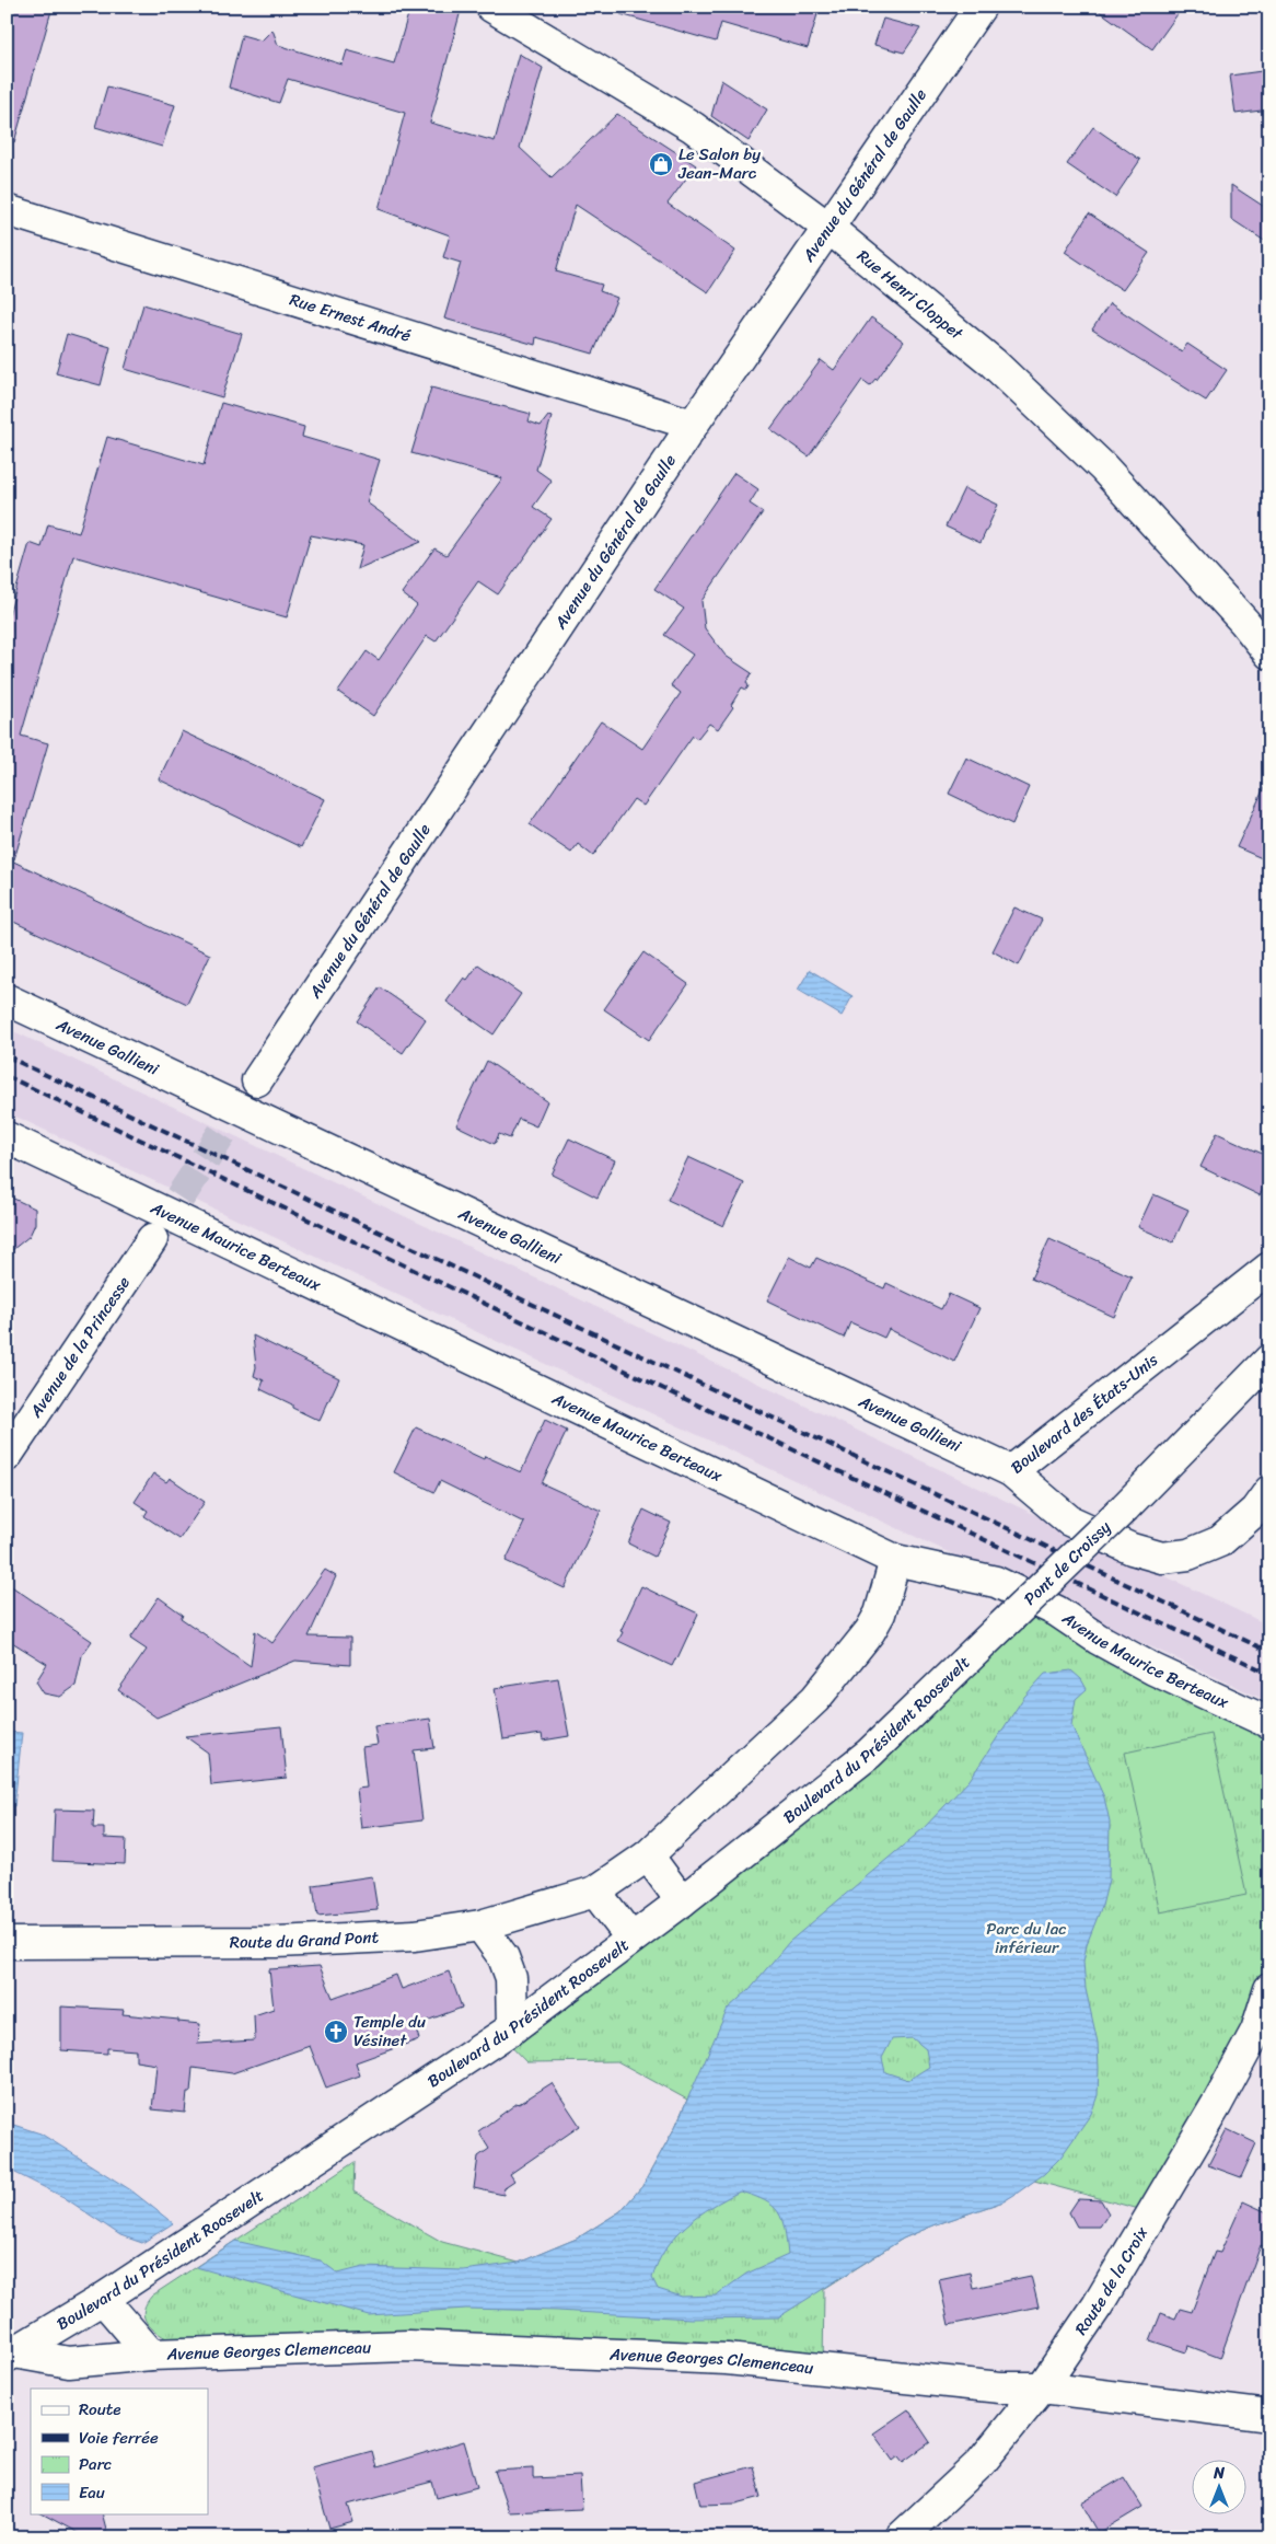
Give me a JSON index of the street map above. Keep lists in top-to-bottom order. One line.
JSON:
{"streets":{"street":["Avenue du Général de Gaulle","Rue Henri Cloppet","Rue Ernest André","Avenue Gallieni","Avenue Maurice Berteaux","Avenue de la Princesse","Boulevard des États-Unis","Pont de Croissy","Boulevard du Président Roosevelt","Route du Grand Pont","Route de la Croix","Avenue Georges Clemenceau"]},"crossings":[["Avenue du Général de Gaulle","Rue Henri Cloppet"],["Avenue du Général de Gaulle","Rue Ernest André"],["Avenue Gallieni","Boulevard des États-Unis"],["Pont de Croissy","Boulevard du Président Roosevelt"],["Boulevard du Président Roosevelt","Avenue Georges Clemenceau"],["Route de la Croix","Avenue Georges Clemenceau"]],"parks":["Parc du lac inférieur"],"places":{"shop":["Le Salon by Jean-Marc"],"church":["Temple du Vésinet"]},"legend":["Route","Voie ferrée","Parc","Eau"],"north":"top"}
